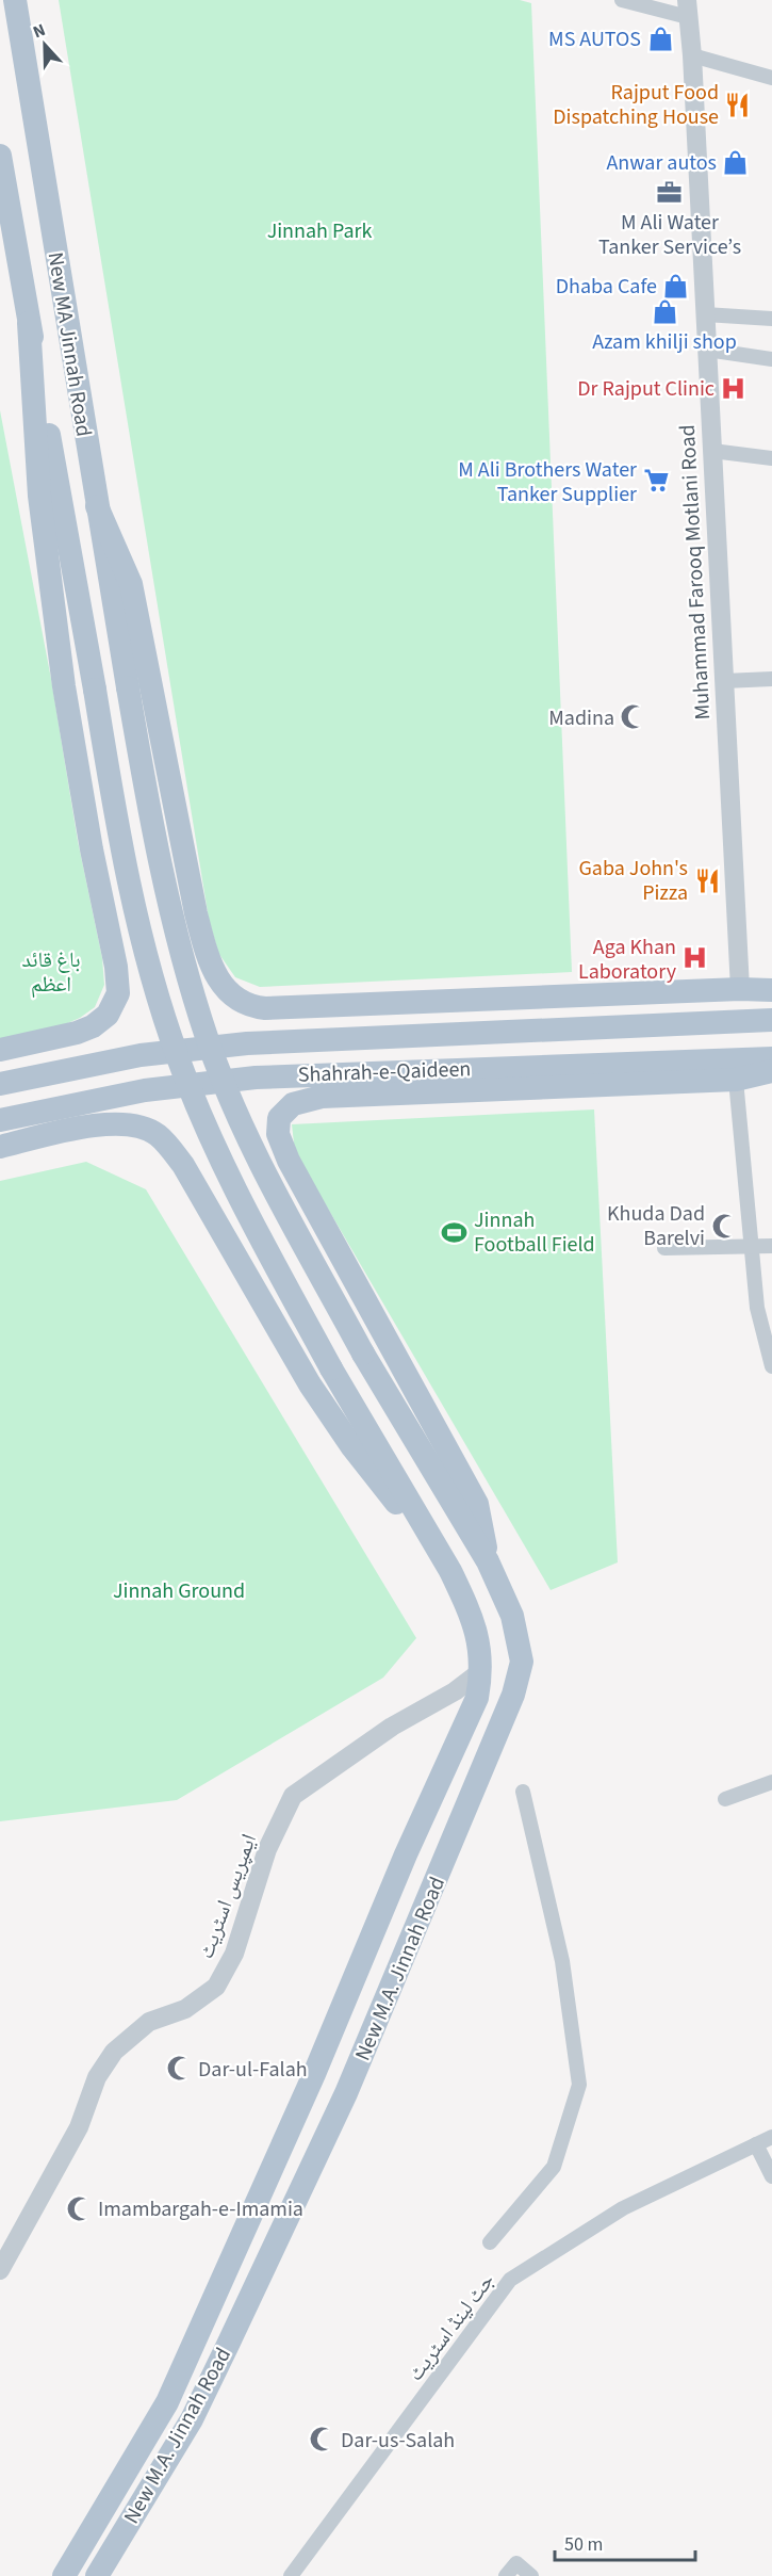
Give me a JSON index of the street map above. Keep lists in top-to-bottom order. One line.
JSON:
{"streets":{"main road":["New MA Jinnah Road","Shahrah-e-Qaideen","New M.A. Jinnah Road"],"street":["Muhammad Farooq Motlani Road","ایمپریس اسٹریٹ","جٹ لینڈ اسٹریٹ"]},"crossings":[["New MA Jinnah Road","New M.A. Jinnah Road"],["ایمپریس اسٹریٹ","New M.A. Jinnah Road"]],"parks":["Jinnah Park","باغ قائد اعظم","Jinnah Ground"],"places":{"shop":["MS AUTOS","Anwar autos","Dhaba Cafe","Azam khilji shop"],"restaurant":["Rajput Food Dispatching House","Gaba John's Pizza"],"office":["M Ali Water Tanker Service’s"],"hospital":["Dr Rajput Clinic","Aga Khan Laboratory"],"supermarket":["M Ali Brothers Water Tanker Supplier"],"mosque":["Madina","Khuda Dad Barelvi","Dar-ul-Falah","Imambargah-e-Imamia","Dar-us-Salah"],"sports":["Jinnah Football Field"]},"scale_bar":"50 m","north":"top"}
